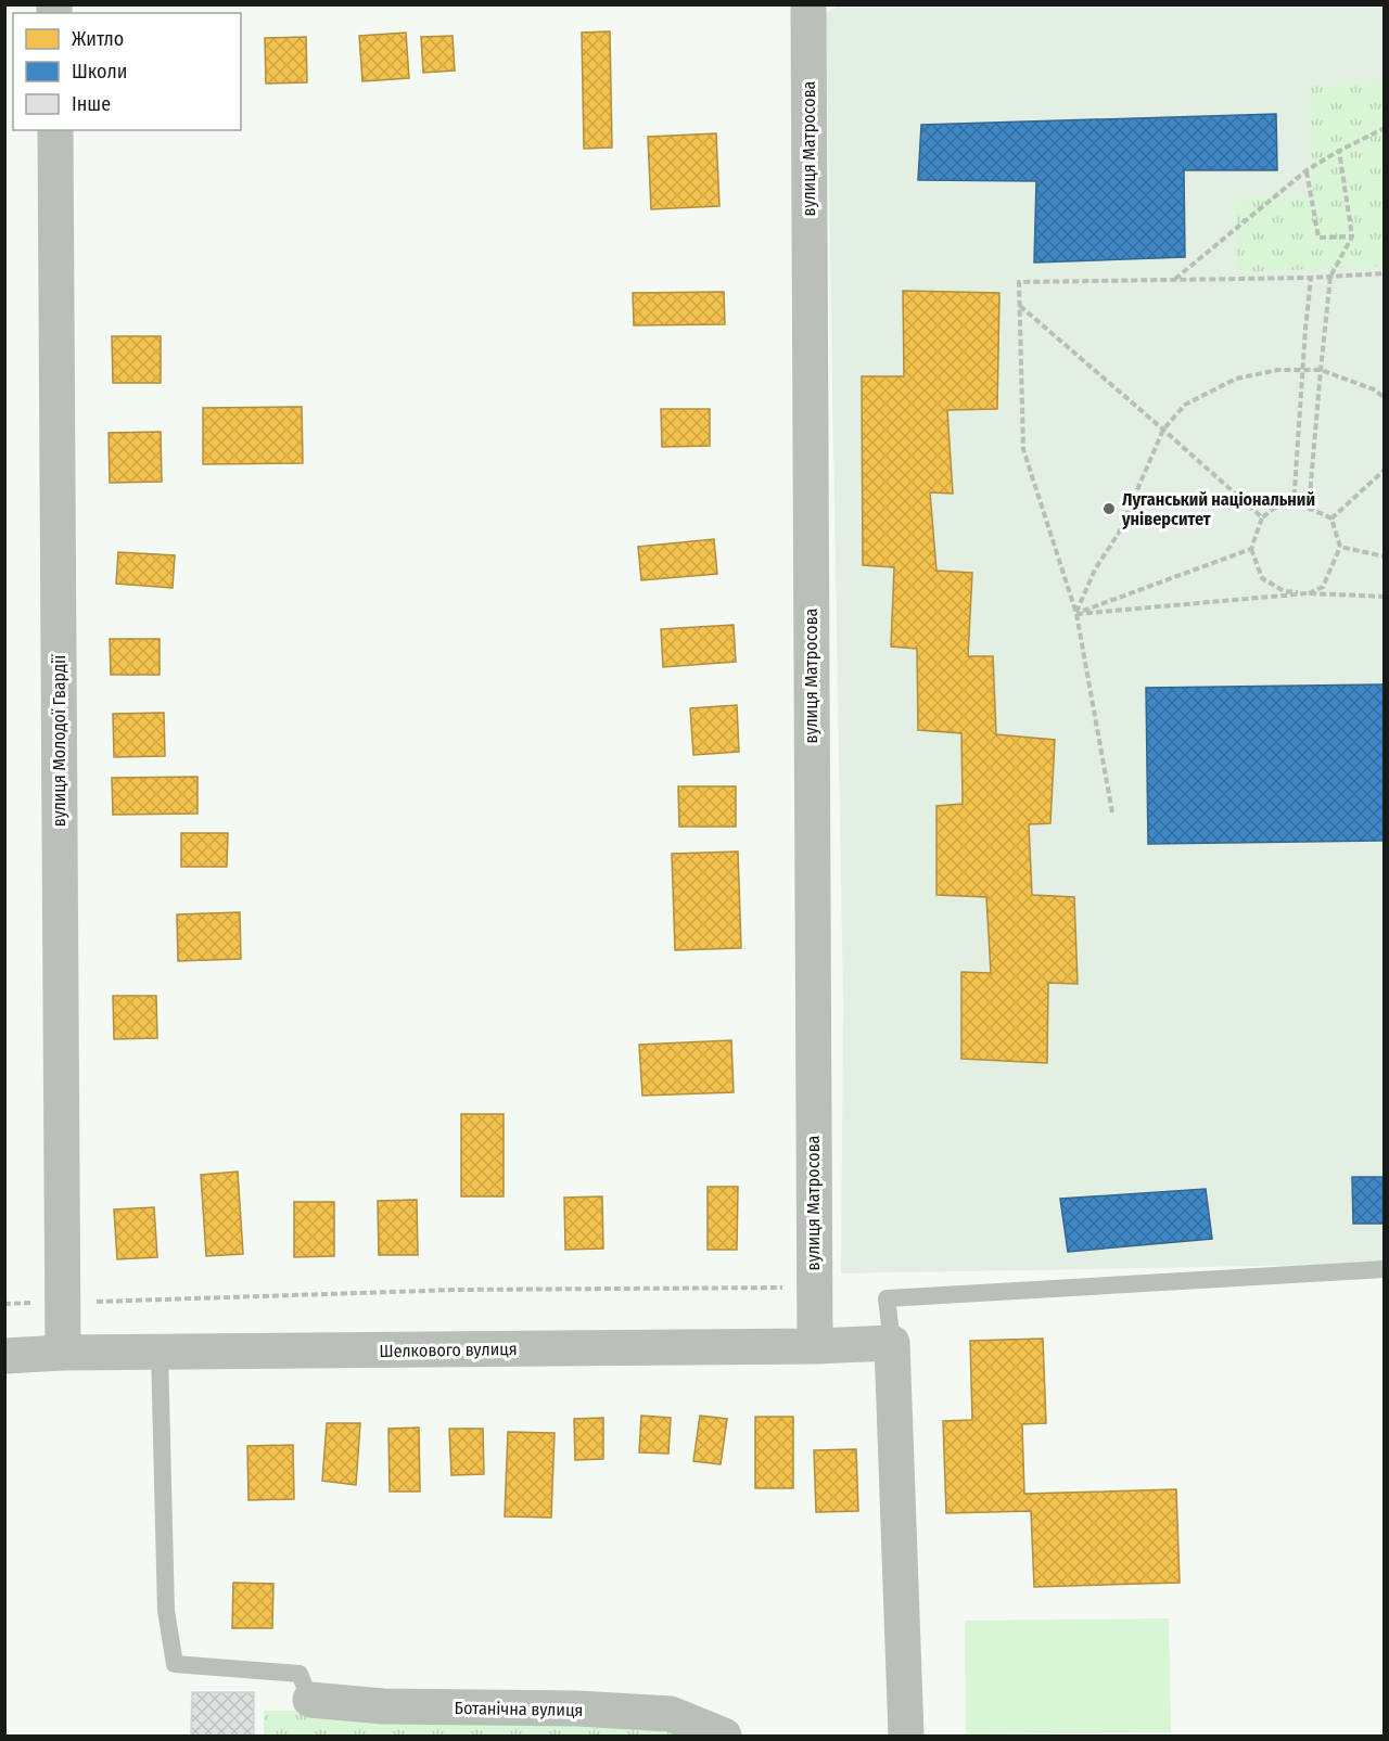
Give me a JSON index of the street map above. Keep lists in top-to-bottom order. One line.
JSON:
{"streets":{"street":["вулиця Матросова","вулиця Молодої Гвардії","Шелкового вулиця","Ботанічна вулиця"]},"crossings":[["вулиця Матросова","Шелкового вулиця"],["вулиця Молодої Гвардії","Шелкового вулиця"]],"places":["Луганський національний університет"],"legend":["Житло","Школи","Інше"]}
